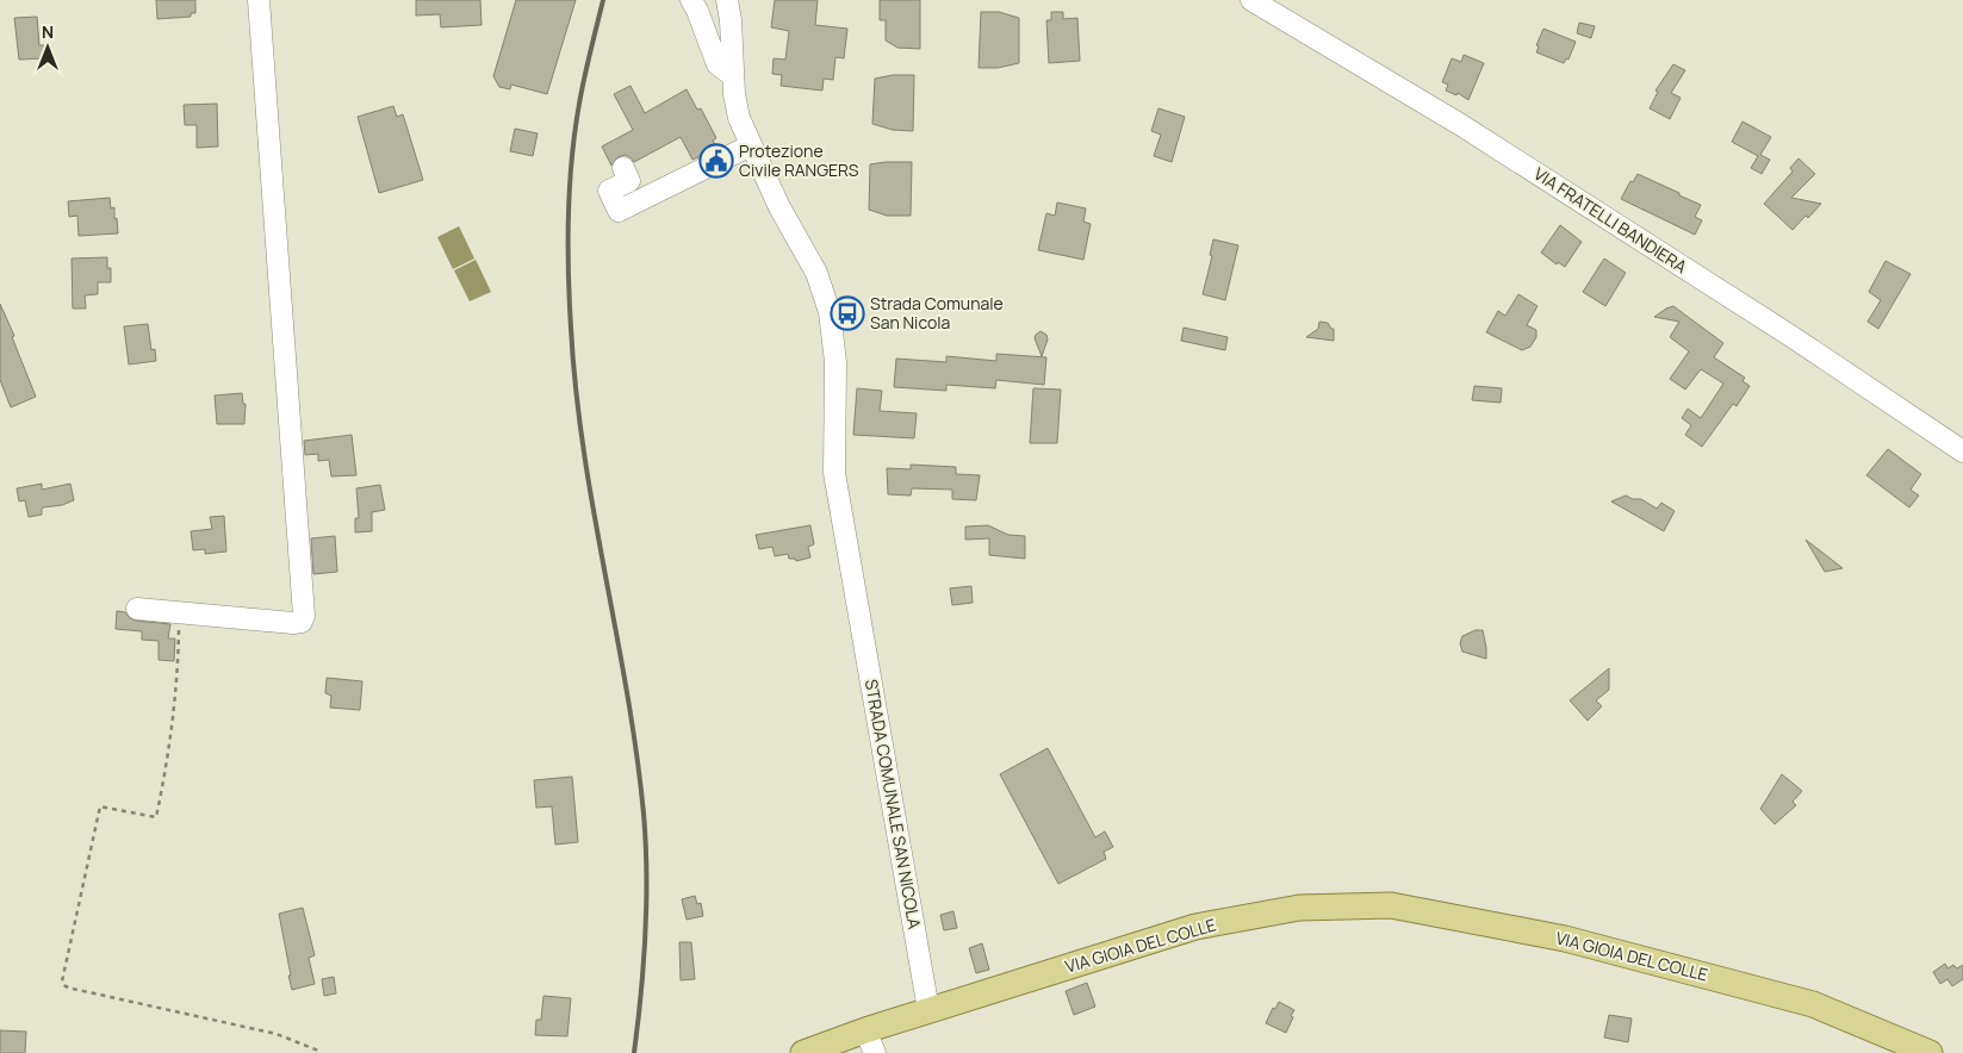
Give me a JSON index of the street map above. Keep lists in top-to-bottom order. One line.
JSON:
{"streets":{"main road":["VIA GIOIA DEL COLLE"],"street":["VIA FRATELLI BANDIERA","STRADA COMUNALE SAN NICOLA"]},"crossings":[["STRADA COMUNALE SAN NICOLA","VIA GIOIA DEL COLLE"]],"places":{"public building":["Protezione Civile RANGERS"],"bus stop":["Strada Comunale San Nicola"]},"north":"top"}
